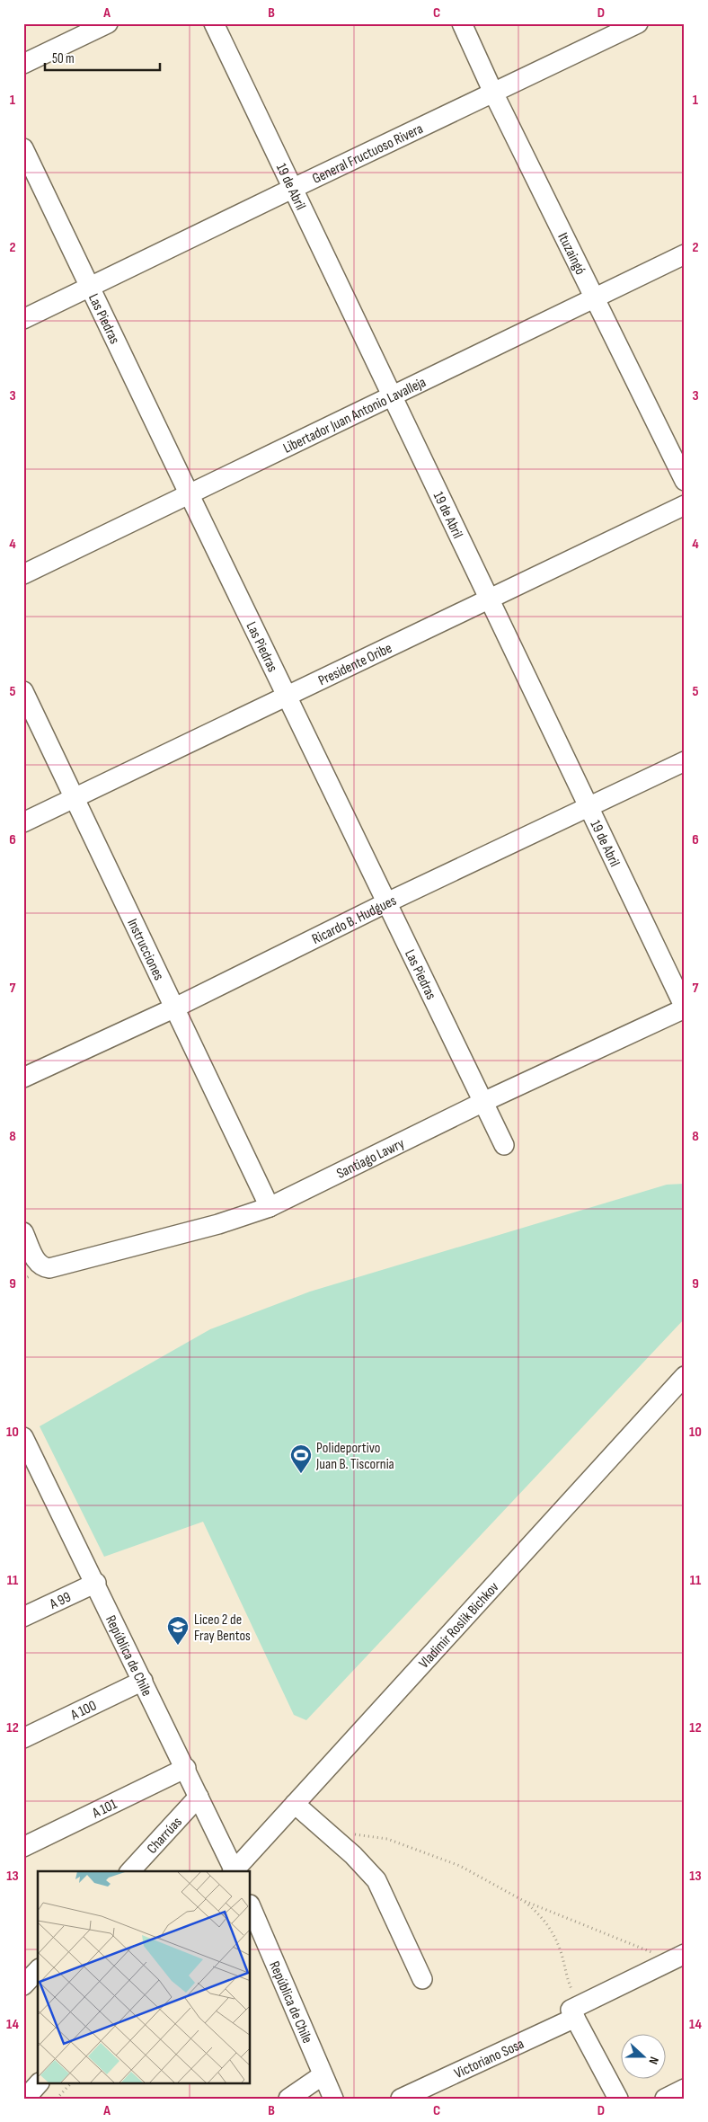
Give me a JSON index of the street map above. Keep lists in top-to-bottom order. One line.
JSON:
{"streets":{"street":["General Fructuoso Rivera","19 de Abril","Ituzaingó","Las Piedras","Libertador Juan Antonio Lavalleja","Presidente Oribe","Ricardo B. Hudgues","Instrucciones","Santiago Lawry","A 99","Vladimir Roslik Bichkov","República de Chile","A 100","A 101","Charrúas","Victoriano Sosa"]},"crossings":[["General Fructuoso Rivera","19 de Abril"],["General Fructuoso Rivera","Ituzaingó"],["General Fructuoso Rivera","Las Piedras"],["19 de Abril","Libertador Juan Antonio Lavalleja"],["19 de Abril","Presidente Oribe"],["19 de Abril","Ricardo B. Hudgues"],["19 de Abril","Santiago Lawry"],["Ituzaingó","Libertador Juan Antonio Lavalleja"],["Las Piedras","Libertador Juan Antonio Lavalleja"],["Las Piedras","Presidente Oribe"],["Las Piedras","Ricardo B. Hudgues"],["Las Piedras","Santiago Lawry"],["Presidente Oribe","Instrucciones"],["Ricardo B. Hudgues","Instrucciones"],["Instrucciones","Santiago Lawry"],["A 99","República de Chile"],["Vladimir Roslik Bichkov","República de Chile"],["República de Chile","A 100"],["República de Chile","A 101"],["República de Chile","Charrúas"]],"places":{"sports":["Polideportivo Juan B. Tiscornia"],"school or university":["Liceo 2 de Fray Bentos"]},"scale_bar":"50 m","north":"right","grid":{"columns":["A","B","C","D"],"rows":["1","2","3","4","5","6","7","8","9","10","11","12","13","14"]}}
